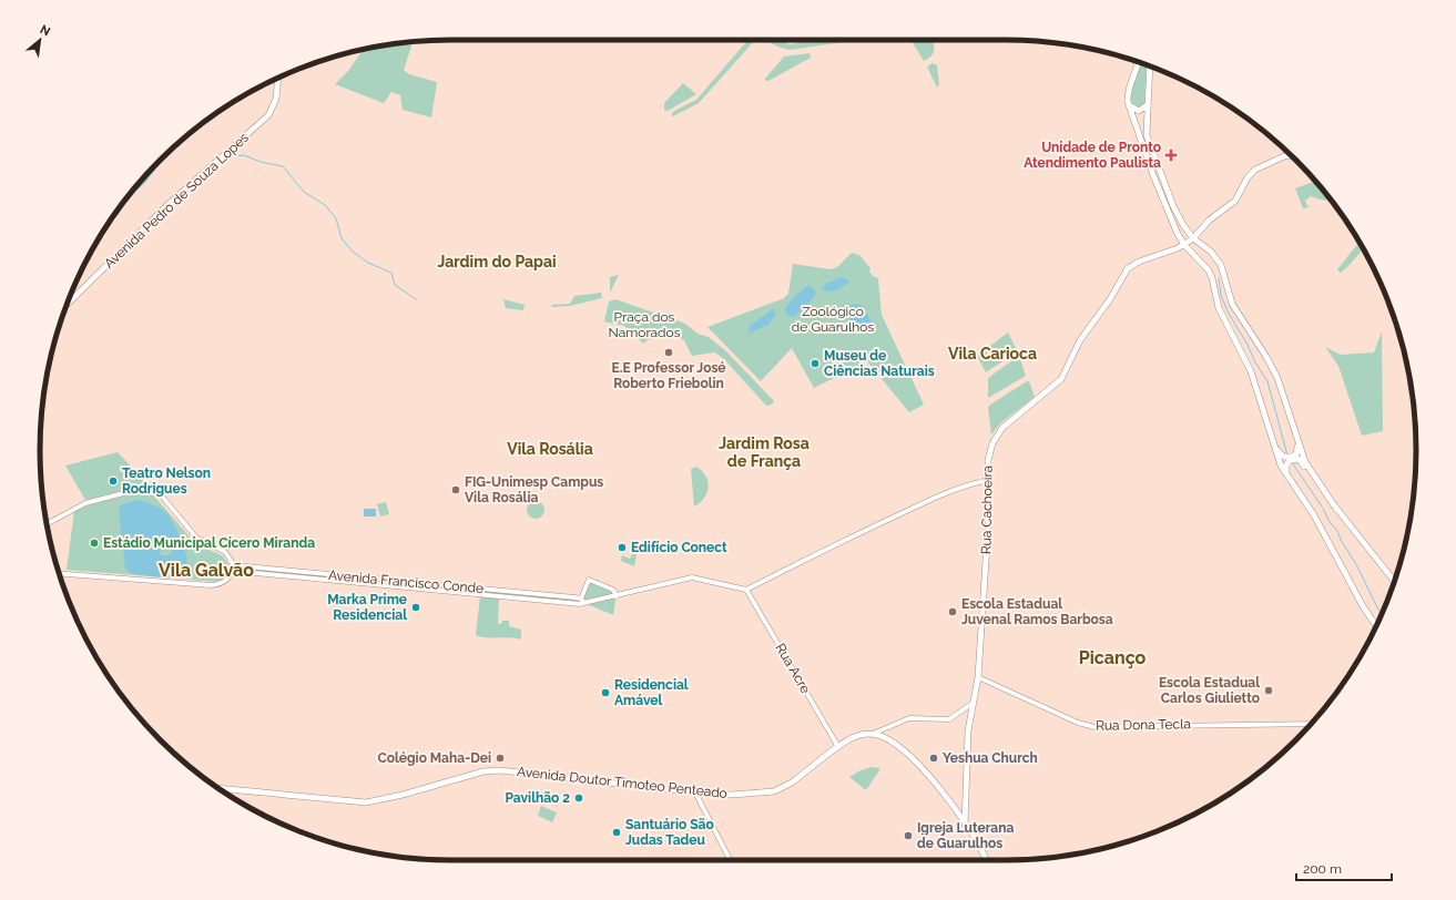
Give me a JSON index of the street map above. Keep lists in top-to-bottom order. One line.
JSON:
{"streets":{"main road":["Avenida Pedro de Souza Lopes","Rua Cachoeira","Avenida Doutor Timoteo Penteado"],"street":["Avenida Francisco Conde","Rua Acre","Rua Dona Tecla"]},"crossings":[["Rua Cachoeira","Rua Dona Tecla"],["Rua Acre","Avenida Doutor Timoteo Penteado"]],"districts":["Jardim do Papai","Vila Carioca","Jardim Rosa de França","Vila Rosália","Vila Galvão","Picanço"],"parks":["Zoológico de Guarulhos","Praça dos Namorados"],"places":{"health":["Unidade de Pronto Atendimento Paulista"],"other":["E.E Professor José Roberto Friebolin","Museu de Ciências Naturais","Teatro Nelson Rodrigues","FIG-Unimesp Campus Vila Rosália","Estádio Municipal Cícero Miranda","Edifício Conect","Marka Prime Residencial","Escola Estadual Juvenal Ramos Barbosa","Escola Estadual Carlos Giulietto","Residencial Amável","Colégio Maha-Dei","Yeshua Church","Pavilhão 2","Santuário São Judas Tadeu","Igreja Luterana de Guarulhos"]},"scale_bar":"200 m","north":"top right"}
